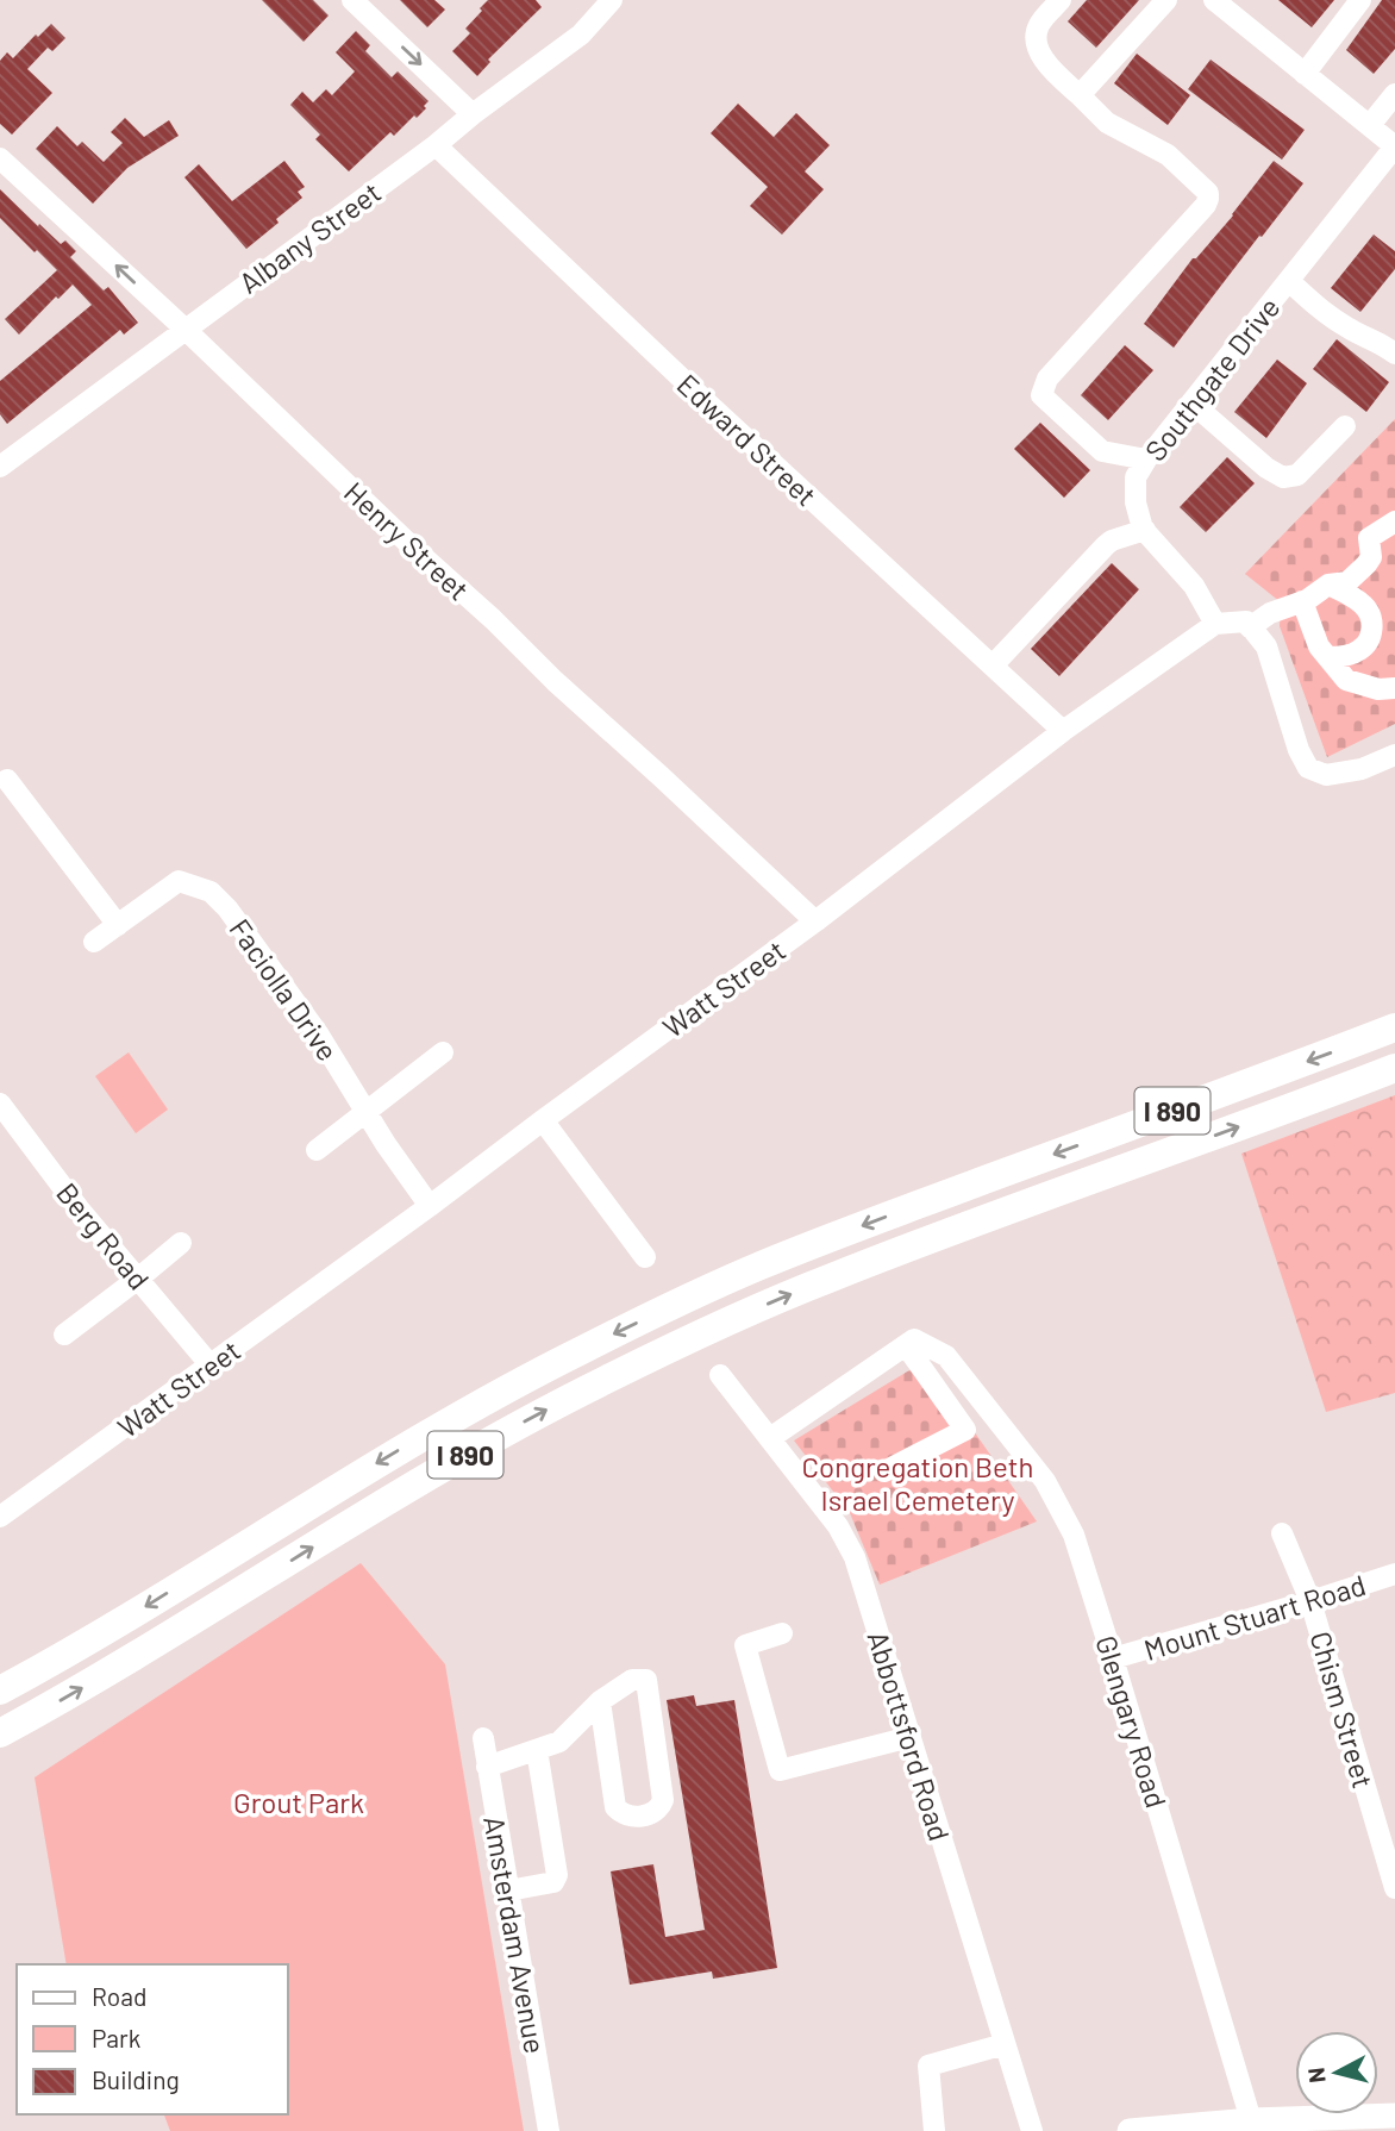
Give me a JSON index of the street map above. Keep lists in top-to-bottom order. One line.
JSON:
{"streets":{"highway":["I 890"],"street":["Albany Street","Southgate Drive","Edward Street","Henry Street","Watt Street","Faciolla Drive","Berg Road","Mount Stuart Road","Chism Street","Glengary Road","Abbottsford Road","Amsterdam Avenue"]},"crossings":[["Albany Street","Edward Street"],["Albany Street","Henry Street"],["Southgate Drive","Watt Street"],["Edward Street","Watt Street"],["Henry Street","Watt Street"],["Watt Street","Faciolla Drive"],["Watt Street","Berg Road"],["Mount Stuart Road","Chism Street"],["Mount Stuart Road","Glengary Road"]],"parks":["Congregation Beth Israel Cemetery","Grout Park"],"legend":["Road","Park","Building"],"north":"left"}
